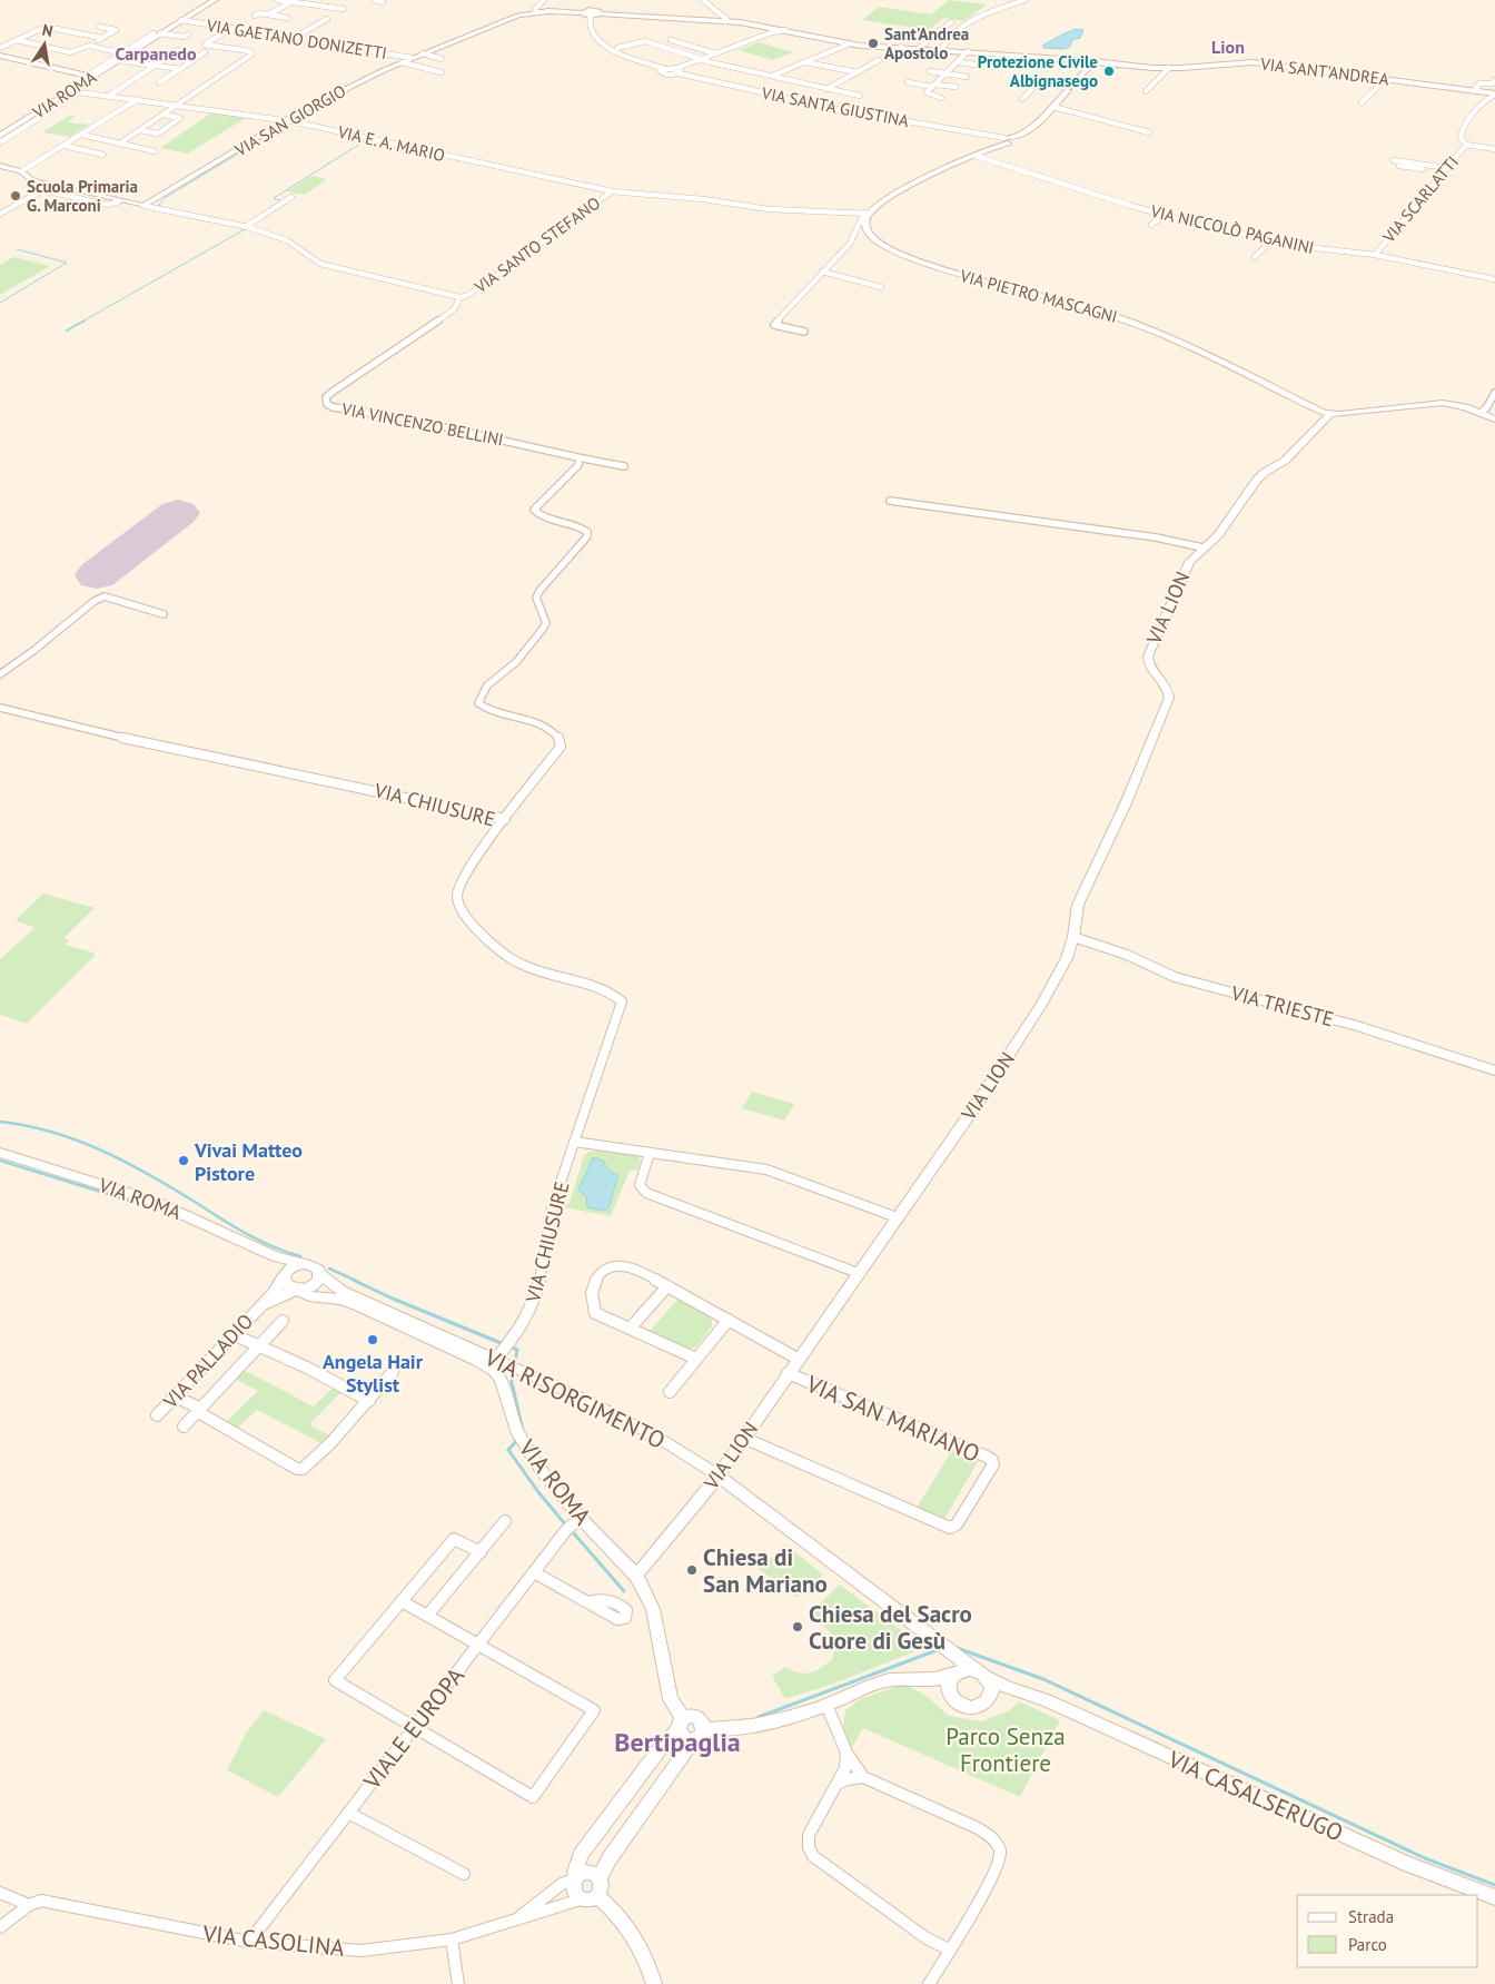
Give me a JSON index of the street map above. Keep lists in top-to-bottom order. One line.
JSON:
{"streets":{"street":["VIA GAETANO DONIZETTI","VIA SANT'ANDREA","VIA ROMA","VIA SANTA GIUSTINA","VIA SAN GIORGIO","VIA E. A. MARIO","VIA SCARLATTI","VIA NICCOLÒ PAGANINI","VIA SANTO STEFANO","VIA PIETRO MASCAGNI","VIA VINCENZO BELLINI","VIA LION","VIA CHIUSURE","VIA TRIESTE","VIA PALLADIO","VIA RISORGIMENTO","VIA SAN MARIANO","VIALE EUROPA","VIA CASALSERUGO","VIA CASOLINA"]},"crossings":[["VIA GAETANO DONIZETTI","VIA ROMA"],["VIA GAETANO DONIZETTI","VIA SAN GIORGIO"],["VIA SANT'ANDREA","VIA SAN GIORGIO"],["VIA ROMA","VIA E. A. MARIO"],["VIA ROMA","VIA LION"],["VIA ROMA","VIA PALLADIO"],["VIA ROMA","VIALE EUROPA"],["VIA SAN GIORGIO","VIA E. A. MARIO"],["VIA SAN GIORGIO","VIA SANTO STEFANO"],["VIA E. A. MARIO","VIA SANTO STEFANO"],["VIA SCARLATTI","VIA NICCOLÒ PAGANINI"],["VIA SANTO STEFANO","VIA PIETRO MASCAGNI"],["VIA SANTO STEFANO","VIA VINCENZO BELLINI"],["VIA PIETRO MASCAGNI","VIA LION"],["VIA LION","VIA TRIESTE"],["VIA LION","VIA RISORGIMENTO"],["VIA LION","VIA SAN MARIANO"],["VIA CHIUSURE","VIA RISORGIMENTO"],["VIA RISORGIMENTO","VIA CASALSERUGO"],["VIALE EUROPA","VIA CASOLINA"]],"districts":["Lion","Carpanedo","Bertipaglia"],"parks":["Parco Senza Frontiere"],"places":["Sant'Andrea Apostolo","Protezione Civile Albignasego","Scuola Primaria G. Marconi","Vivai Matteo Pistore","Angela Hair Stylist","Chiesa di San Mariano","Chiesa del Sacro Cuore di Gesù"],"legend":["Strada","Parco"],"north":"top"}
